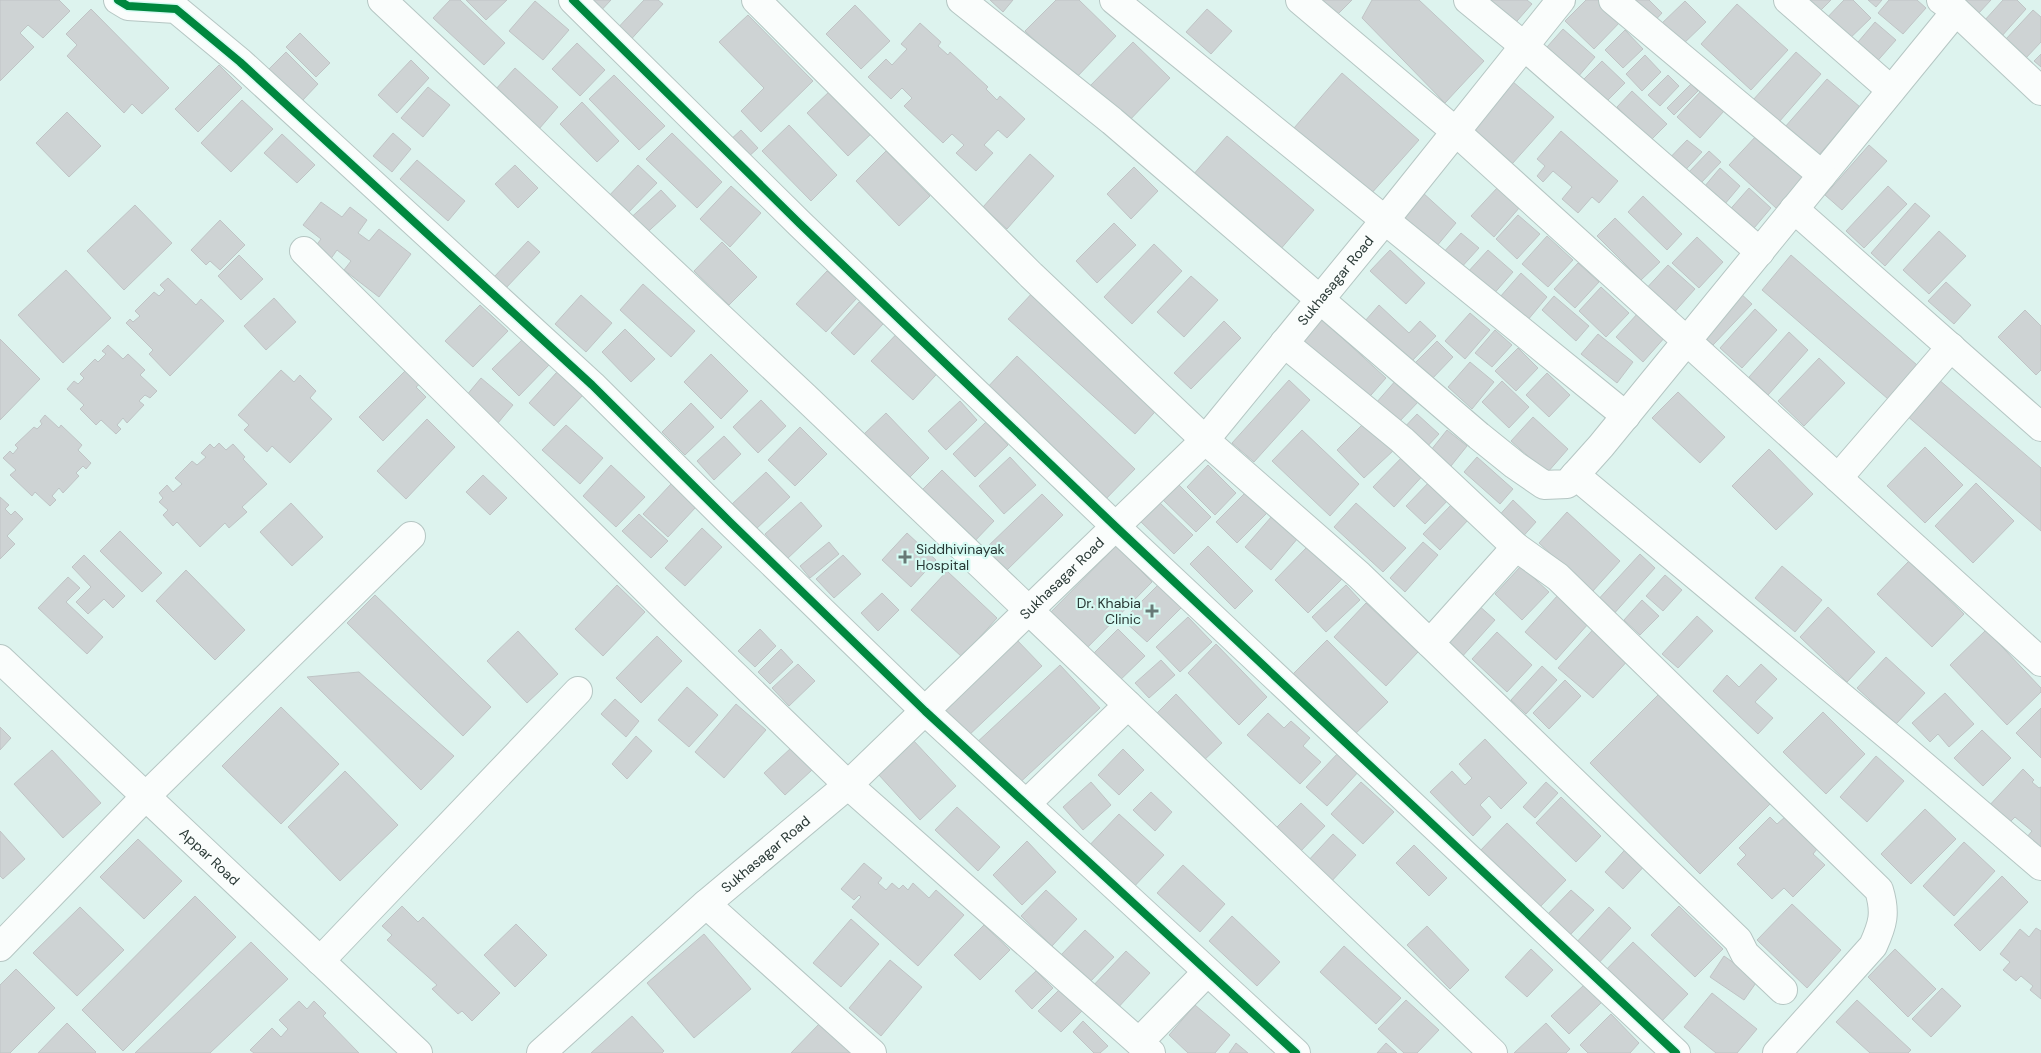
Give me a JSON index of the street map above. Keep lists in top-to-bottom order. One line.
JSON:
{"streets":{"street":["Sukhasagar Road","Appar Road"]},"places":{"health":["Siddhivinayak Hospital","Dr. Khabia Clinic"]}}
